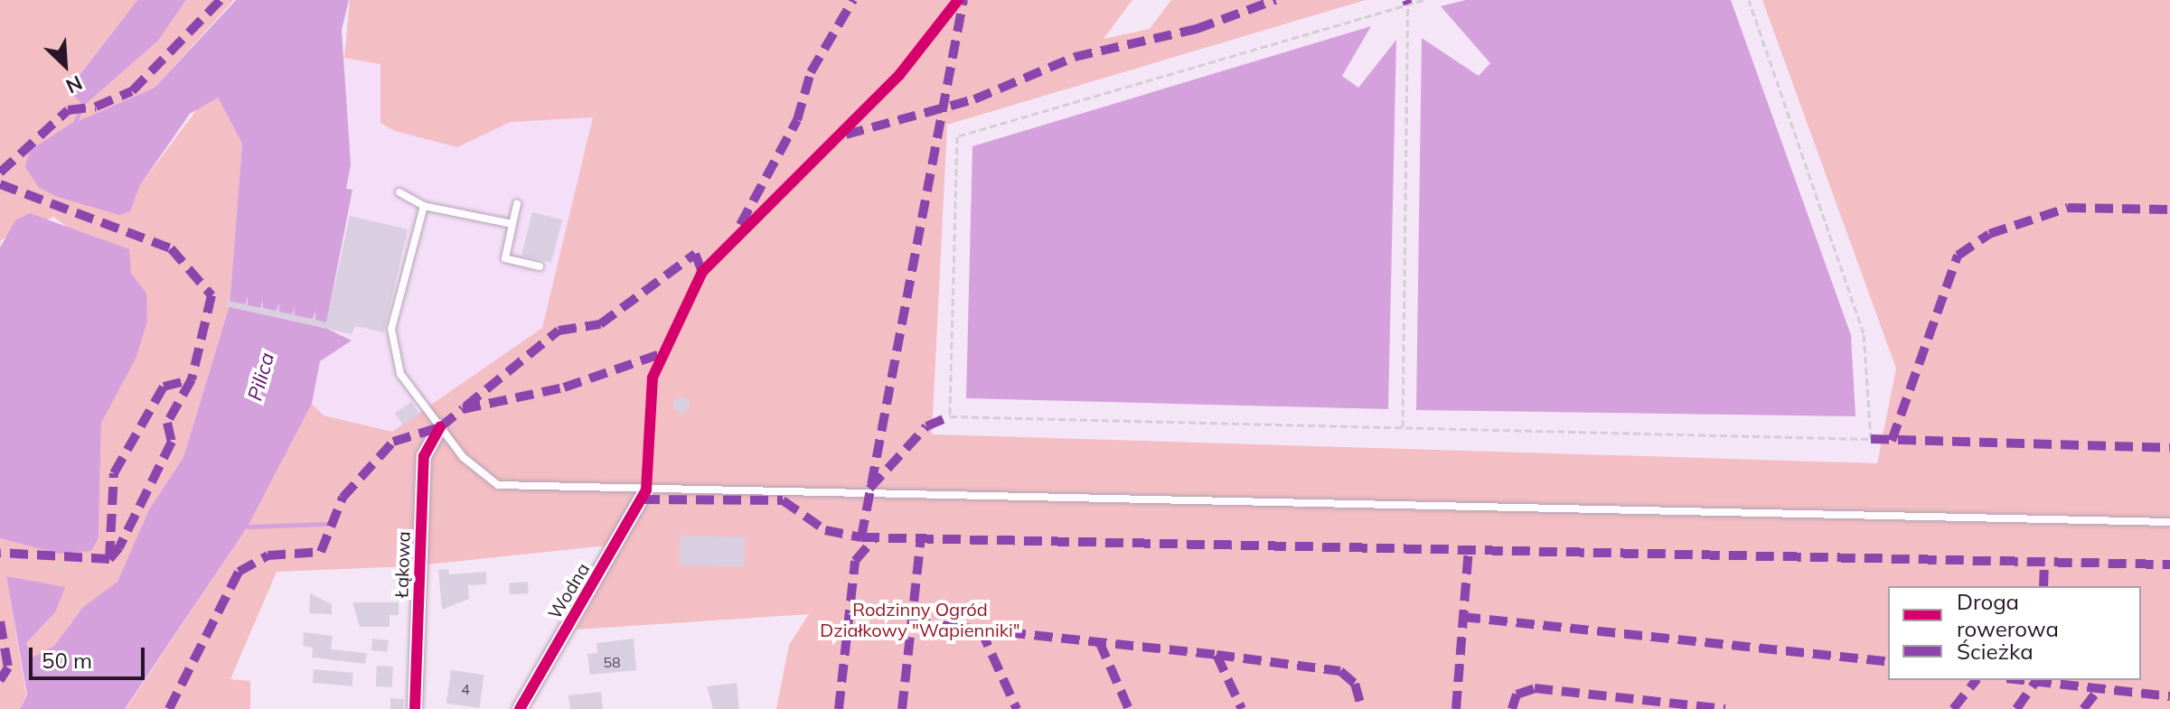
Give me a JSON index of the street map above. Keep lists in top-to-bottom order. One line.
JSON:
{"streets":{"street":["Łąkowa","Wodna"]},"water":["Pilica"],"parks":["Rodzinny Ogród Działkowy \"Wapienniki\""],"house_numbers":["58","4"],"legend":["Droga rowerowa","Ścieżka"],"scale_bar":"50 m","north":"bottom right"}
